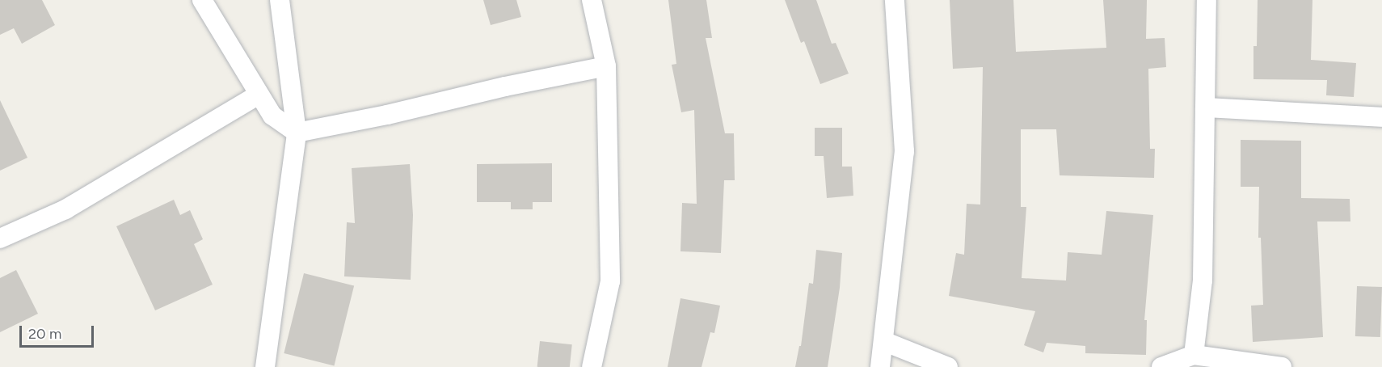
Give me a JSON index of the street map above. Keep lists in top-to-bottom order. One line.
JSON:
{"scale_bar":"20 m"}
